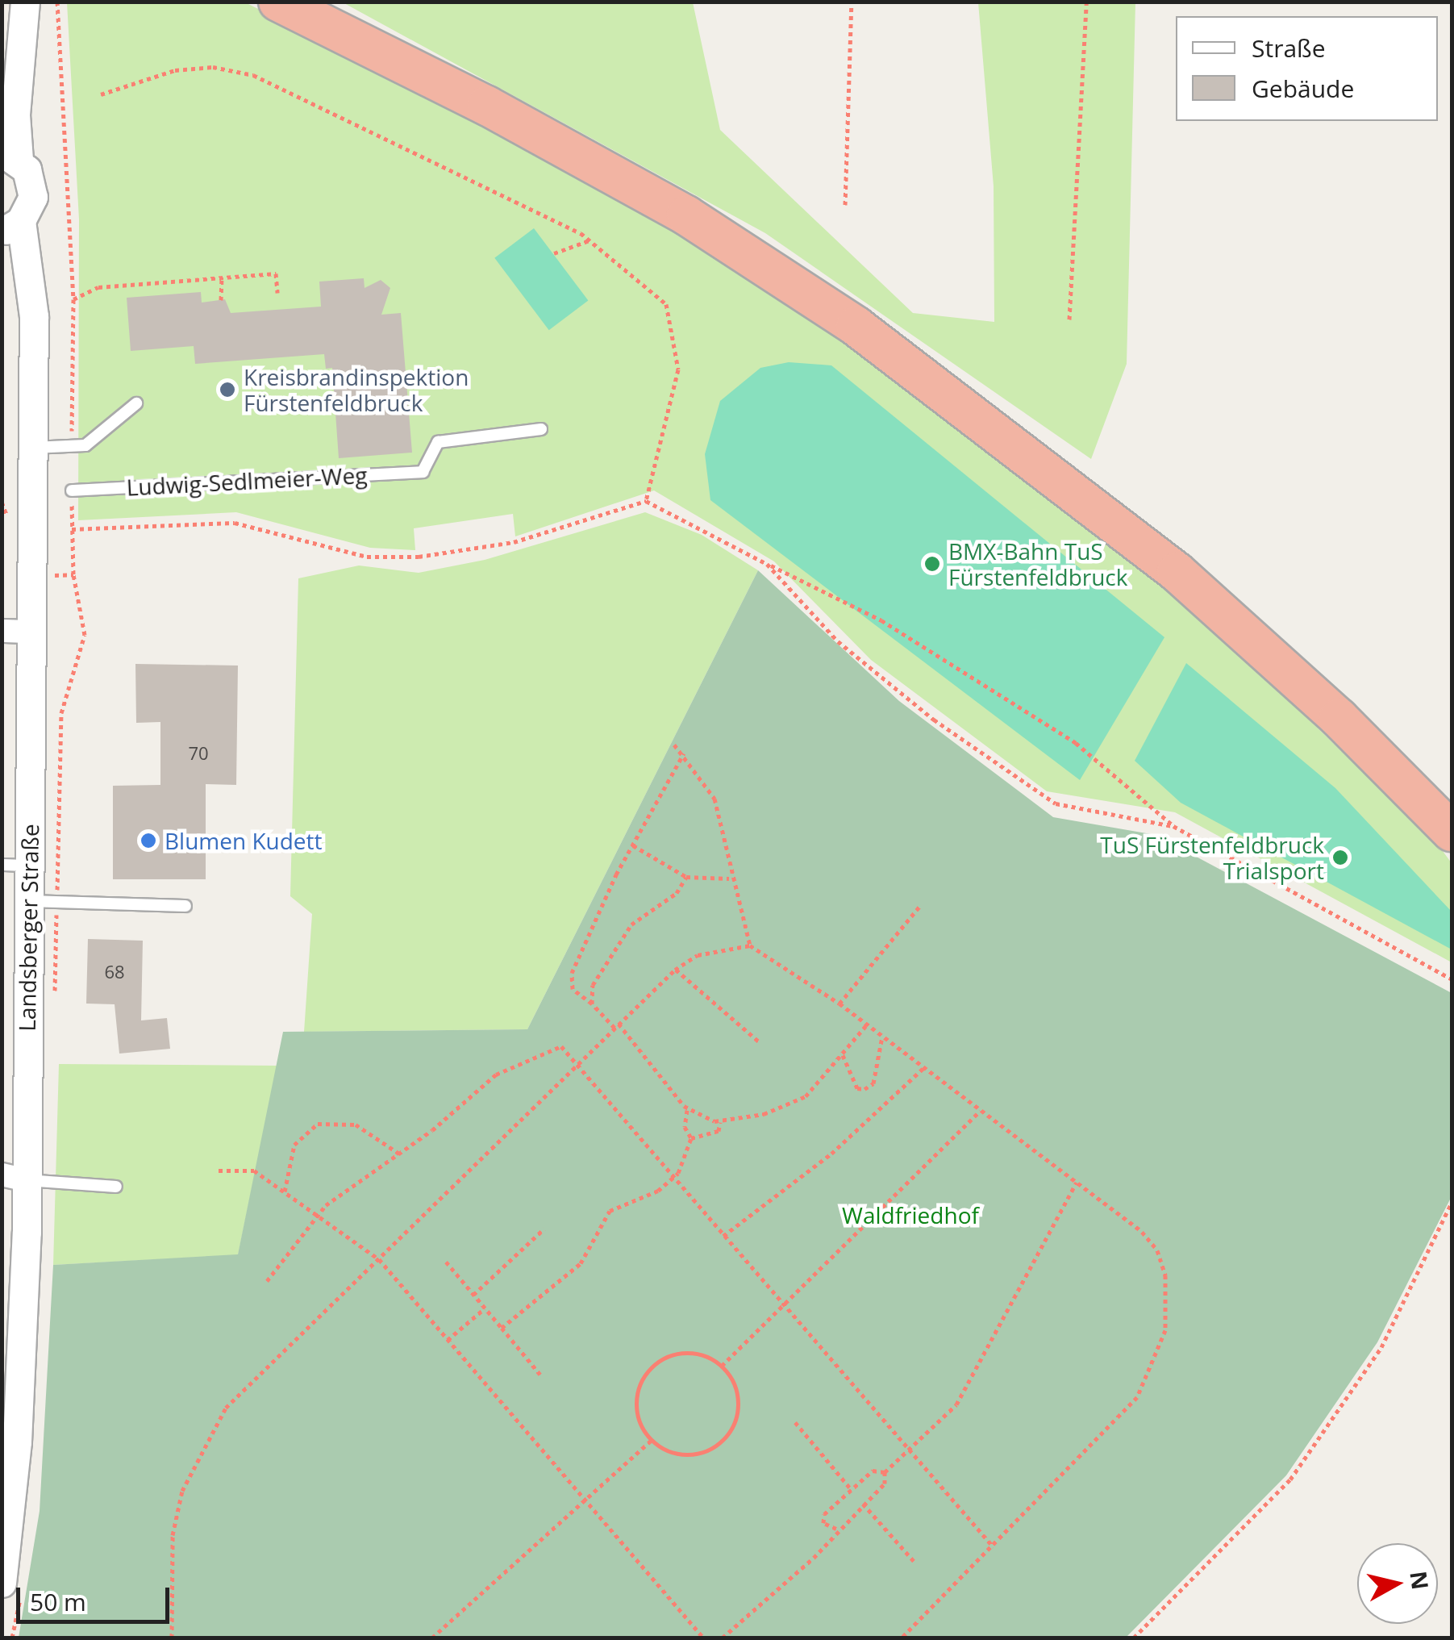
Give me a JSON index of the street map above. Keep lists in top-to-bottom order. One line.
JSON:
{"streets":{"street":["Landsberger Straße"],"lane":["Ludwig-Sedlmeier-Weg"]},"parks":["Waldfriedhof"],"places":["Kreisbrandinspektion Fürstenfeldbruck","BMX-Bahn TuS Fürstenfeldbruck","Blumen Kudett","TuS Fürstenfeldbruck Trialsport"],"house_numbers":["70","68"],"legend":["Straße","Gebäude"],"scale_bar":"50 m","north":"right"}
